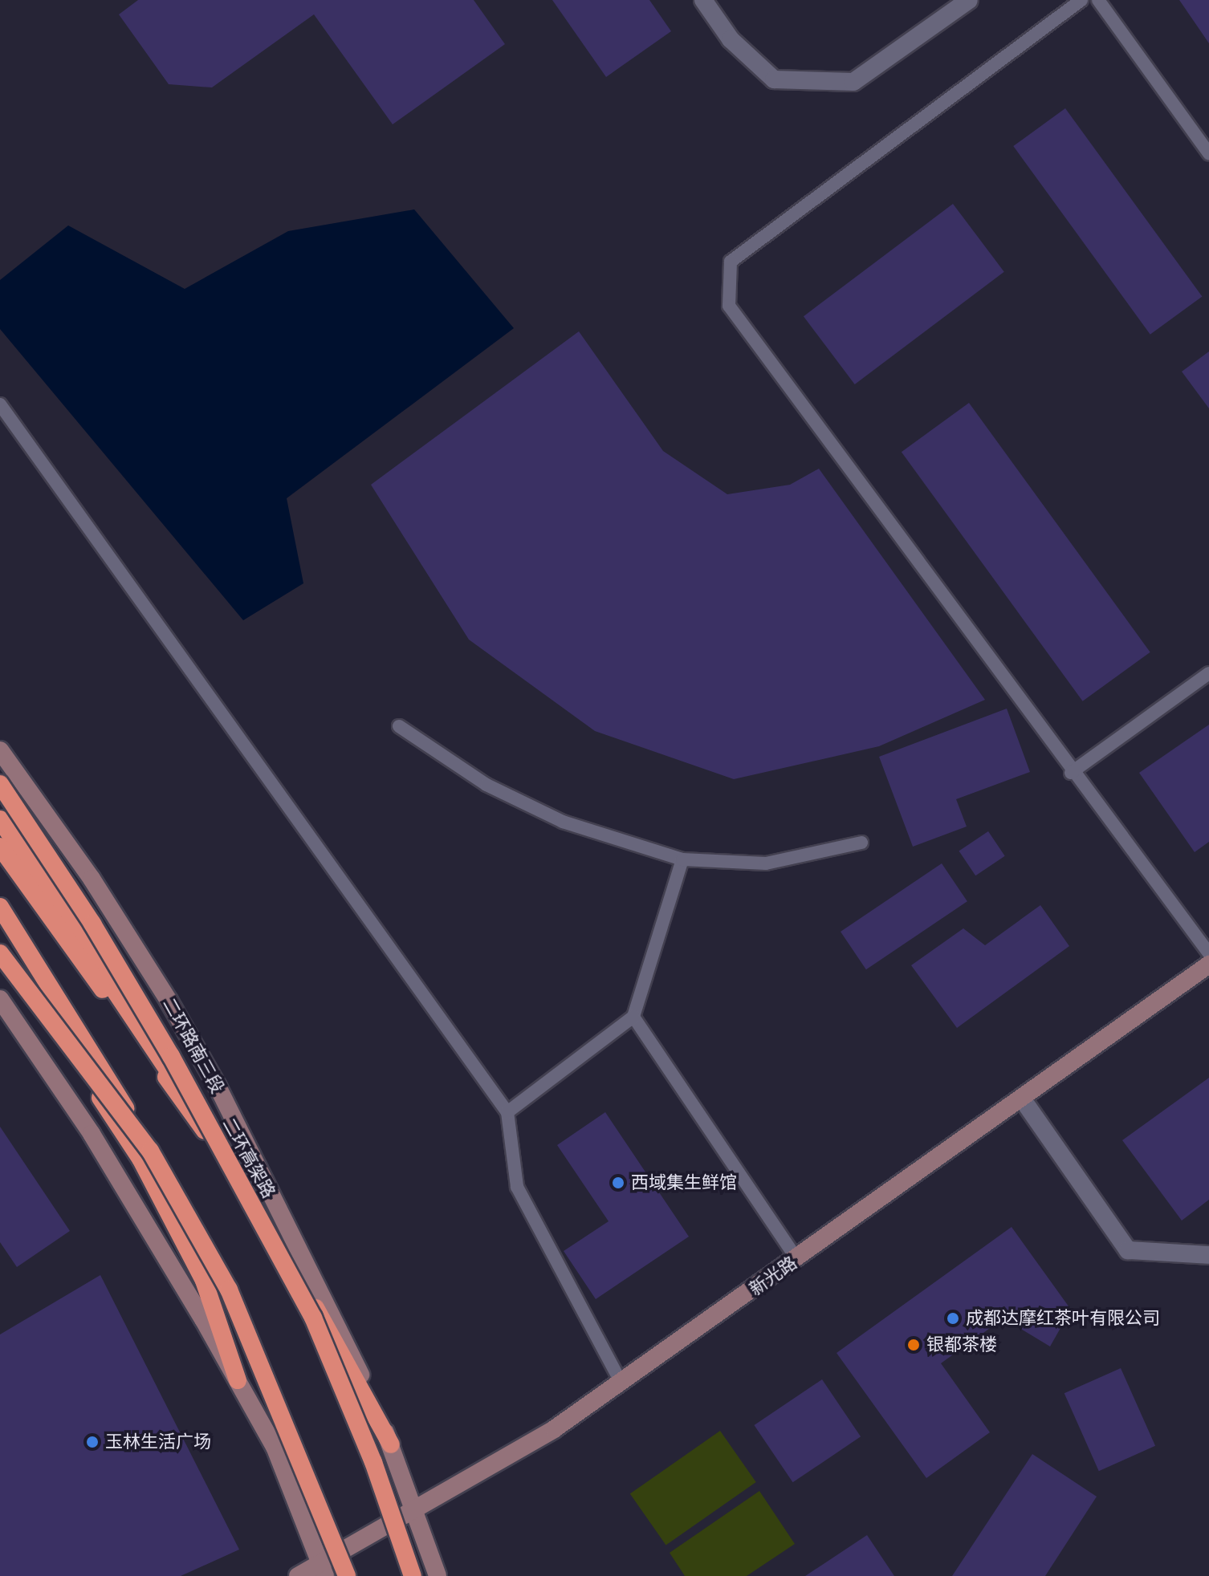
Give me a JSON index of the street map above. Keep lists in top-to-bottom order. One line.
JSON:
{"streets":{"highway":["二环高架路"],"main road":["二环路南三段","新光路"]},"crossings":[["二环路南三段","新光路"]],"places":["西域集生鲜馆","成都达摩红茶叶有限公司","银都茶楼","玉林生活广场"]}
